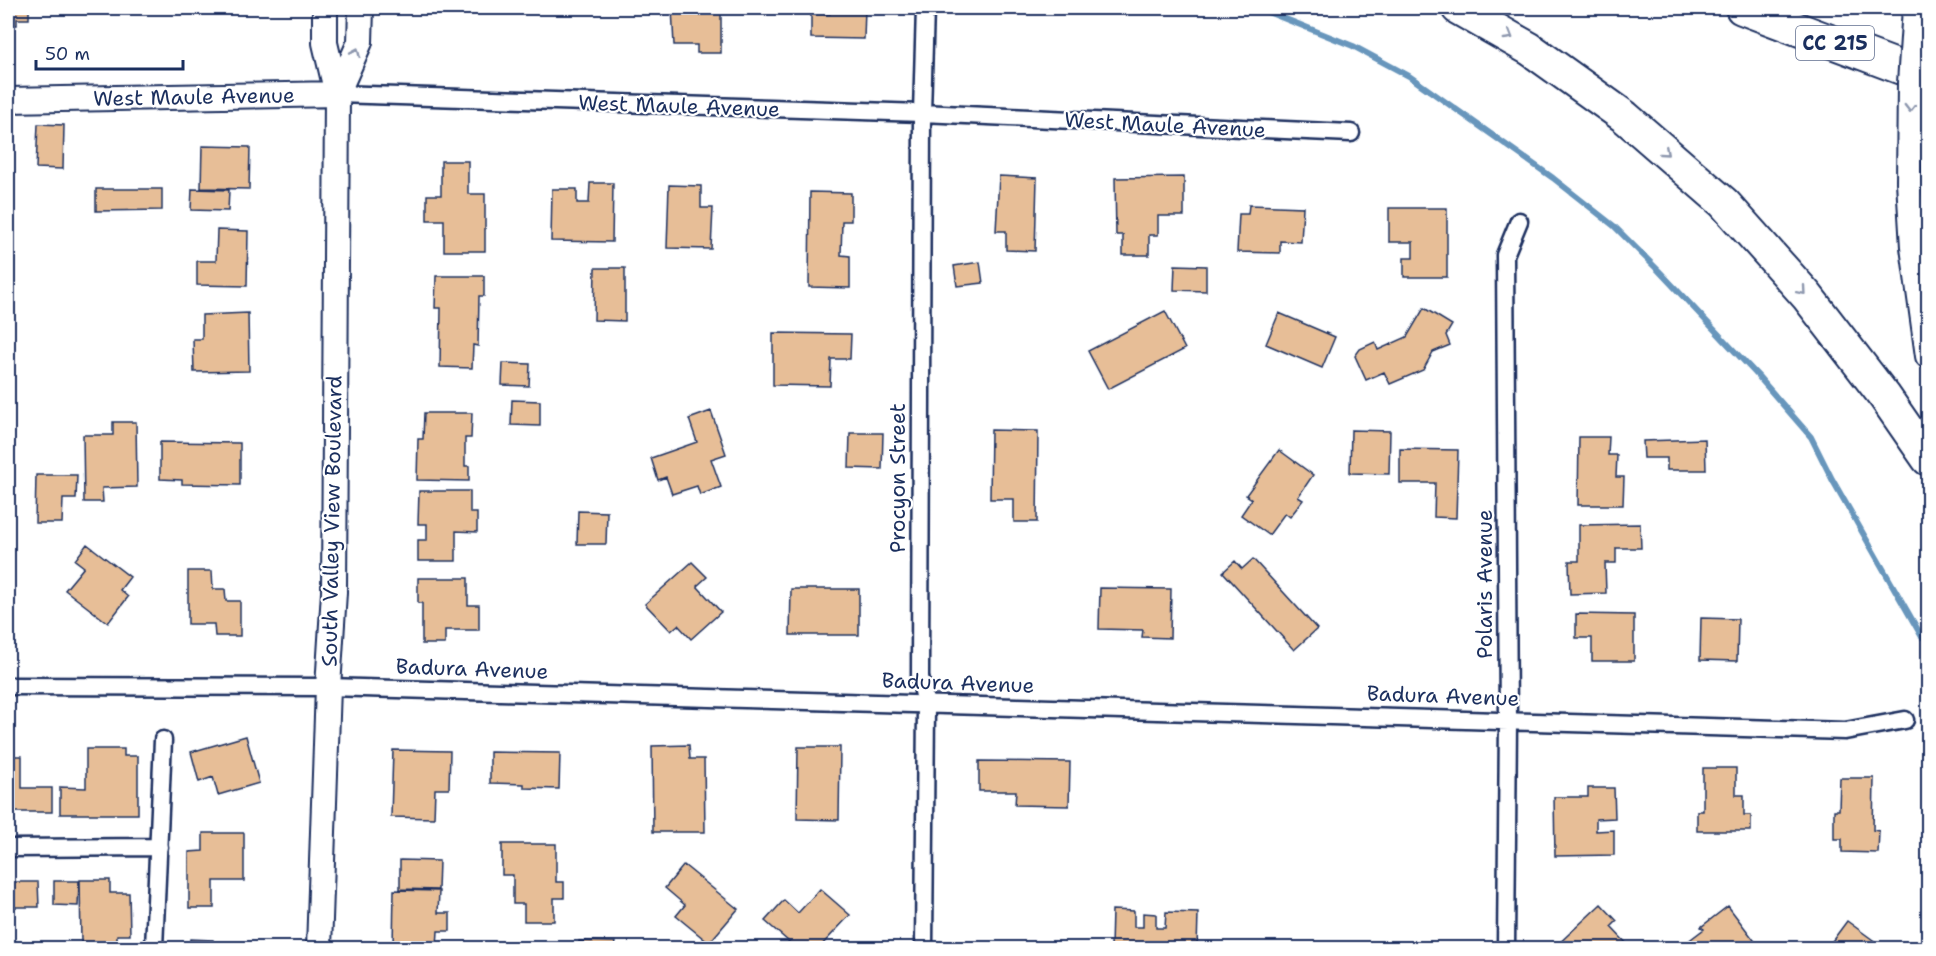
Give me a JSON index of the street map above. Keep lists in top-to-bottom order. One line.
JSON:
{"streets":{"highway":["CC 215"],"main road":["West Maule Avenue","South Valley View Boulevard"],"street":["Procyon Street","Polaris Avenue","Badura Avenue"]},"crossings":[["West Maule Avenue","Procyon Street"],["West Maule Avenue","South Valley View Boulevard"],["Procyon Street","Badura Avenue"],["South Valley View Boulevard","Badura Avenue"],["Polaris Avenue","Badura Avenue"]],"scale_bar":"50 m"}
